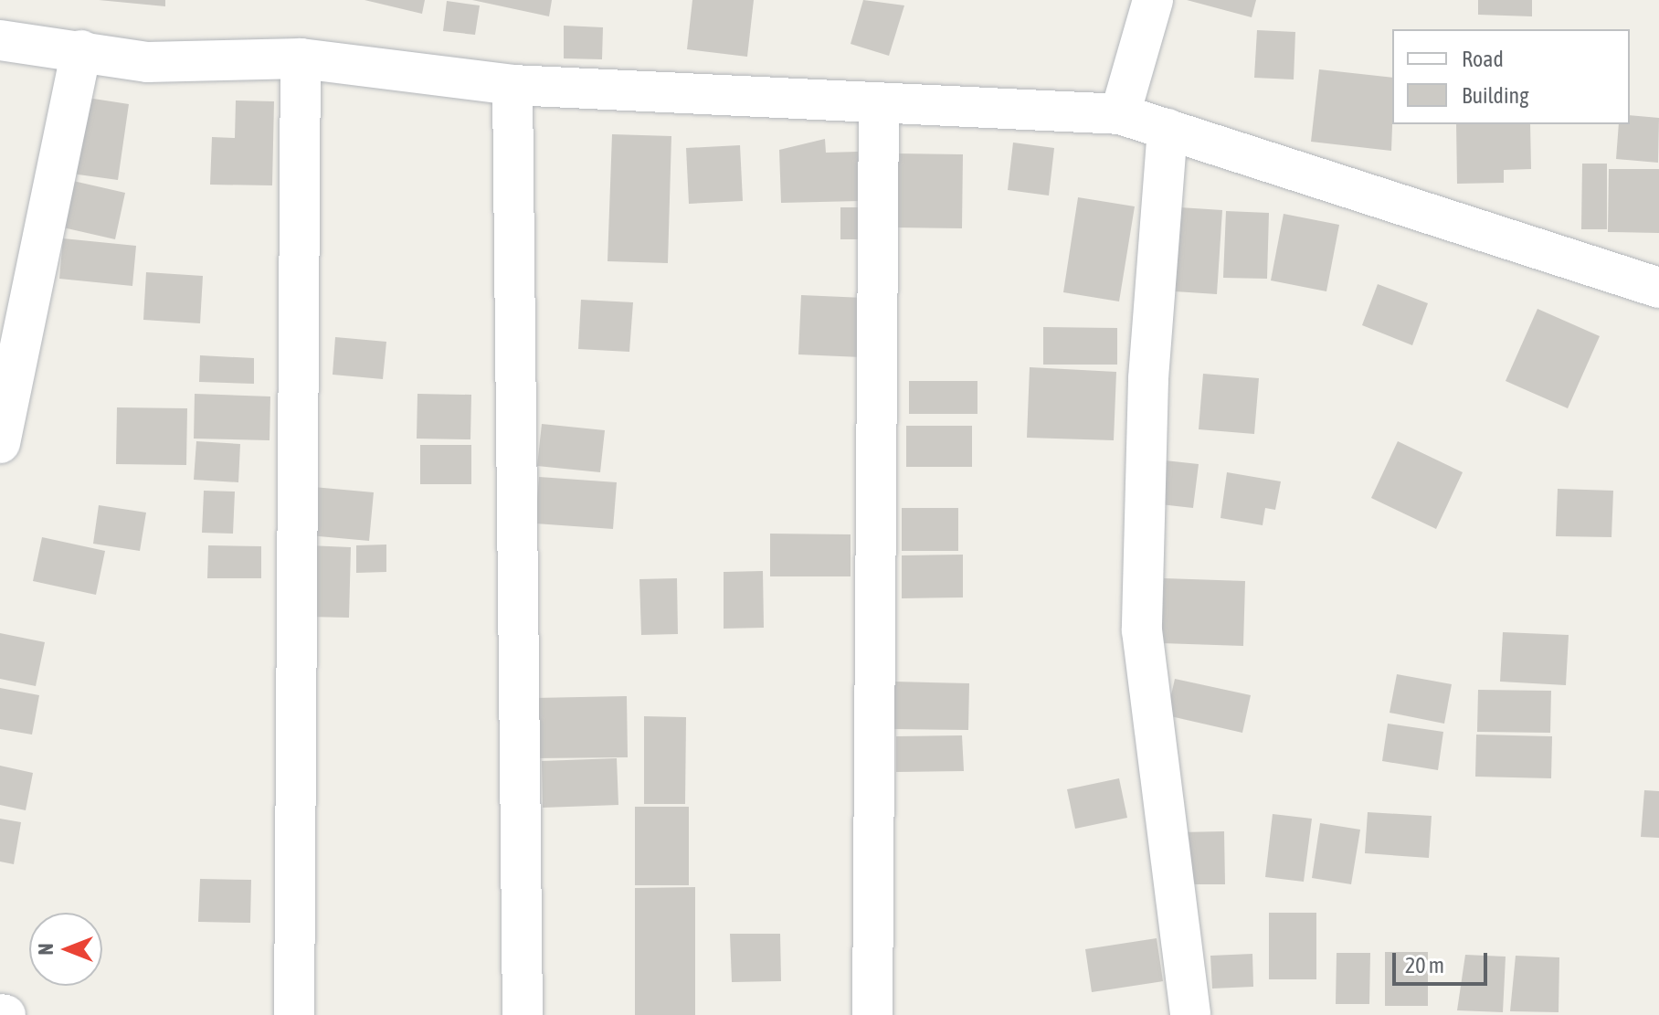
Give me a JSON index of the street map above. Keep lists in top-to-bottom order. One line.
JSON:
{"legend":["Road","Building"],"scale_bar":"20 m","north":"left"}
